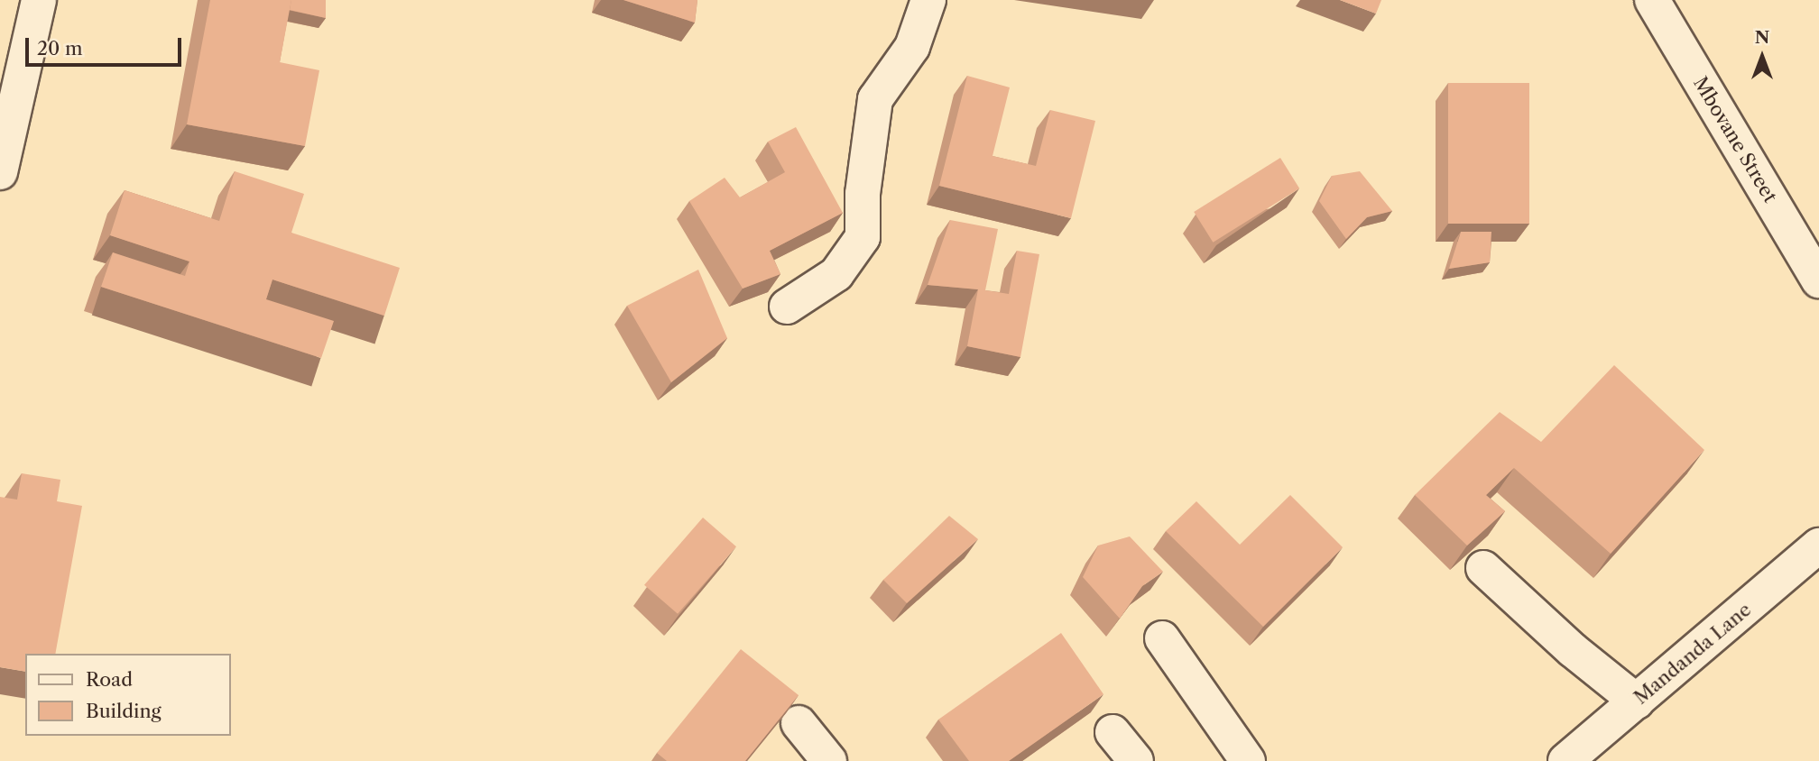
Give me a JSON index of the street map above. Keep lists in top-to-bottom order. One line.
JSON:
{"streets":{"street":["Mbovane Street","Mandanda Lane"]},"legend":["Road","Building"],"scale_bar":"20 m","north":"top"}
